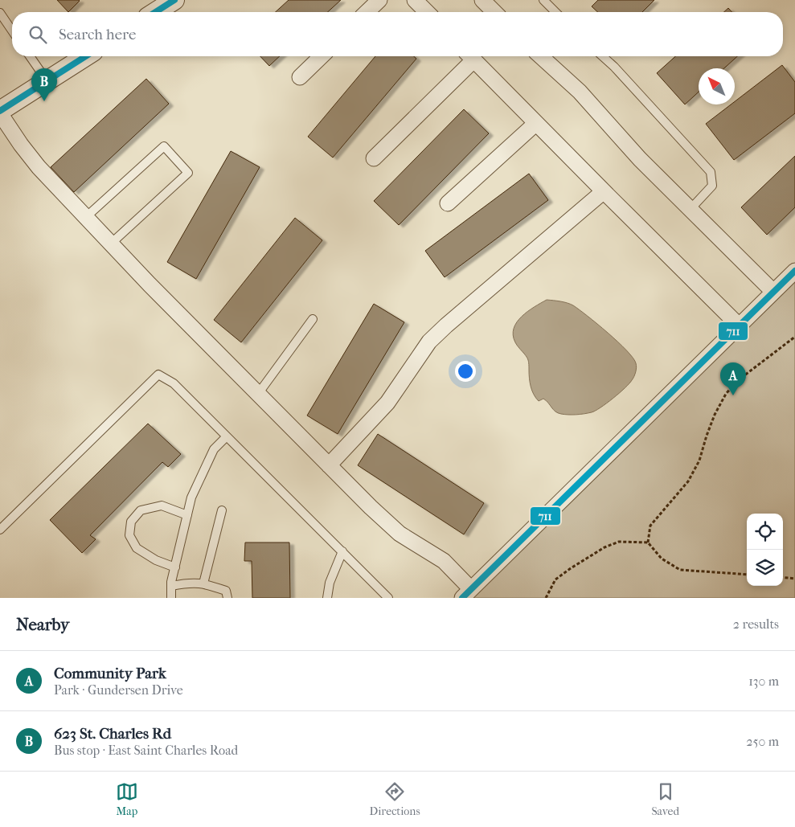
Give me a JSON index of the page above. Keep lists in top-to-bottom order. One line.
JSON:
{"lines":["transit line 711"],"north":"top left","page":{"search":"Search here","pins":["B","A"],"heading":["Nearby","2 results"],"list":[{"mark":"A","name":"Community Park","note":"Park · Gundersen Drive","value":"130 m"},{"mark":"B","name":"623 St. Charles Rd","note":"Bus stop · East Saint Charles Road","value":"250 m"}],"nav":["Map","Directions","Saved"]}}
